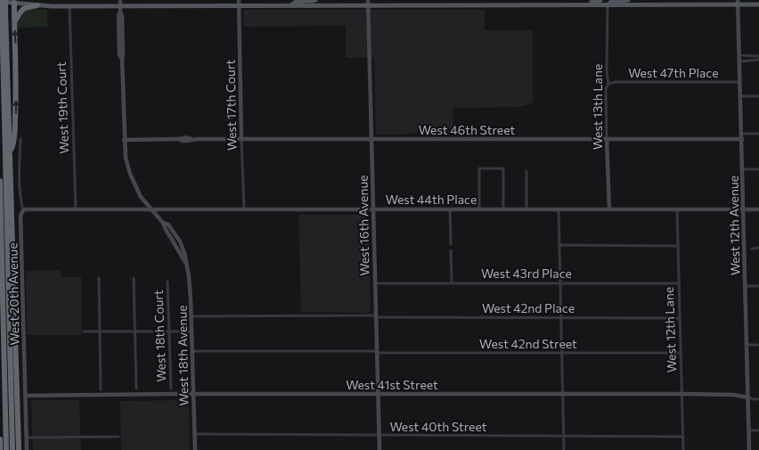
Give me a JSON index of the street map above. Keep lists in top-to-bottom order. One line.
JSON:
{"streets":{"street":["West 47th Place","West 17th Court","West 13th Lane","West 19th Court","West 46th Street","West 44th Place","West 16th Avenue","West 12th Avenue","West 43rd Place","West 20th Avenue","West 42nd Place","West 12th Lane","West 18th Court","West 42nd Street","West 18th Avenue","West 41st Street","West 40th Street"]},"crossings":[["West 47th Place","West 13th Lane"],["West 47th Place","West 12th Avenue"],["West 17th Court","West 46th Street"],["West 17th Court","West 44th Place"],["West 13th Lane","West 46th Street"],["West 13th Lane","West 44th Place"],["West 19th Court","West 44th Place"],["West 46th Street","West 16th Avenue"],["West 46th Street","West 12th Avenue"],["West 44th Place","West 16th Avenue"],["West 44th Place","West 12th Avenue"],["West 44th Place","West 20th Avenue"],["West 44th Place","West 12th Lane"],["West 44th Place","West 18th Avenue"],["West 16th Avenue","West 43rd Place"],["West 16th Avenue","West 42nd Place"],["West 16th Avenue","West 42nd Street"],["West 16th Avenue","West 41st Street"],["West 16th Avenue","West 40th Street"],["West 12th Avenue","West 41st Street"],["West 43rd Place","West 12th Lane"],["West 20th Avenue","West 41st Street"],["West 42nd Place","West 12th Lane"],["West 42nd Place","West 18th Avenue"],["West 12th Lane","West 42nd Street"],["West 12th Lane","West 41st Street"],["West 12th Lane","West 40th Street"],["West 42nd Street","West 18th Avenue"],["West 18th Avenue","West 41st Street"],["West 18th Avenue","West 40th Street"]]}
